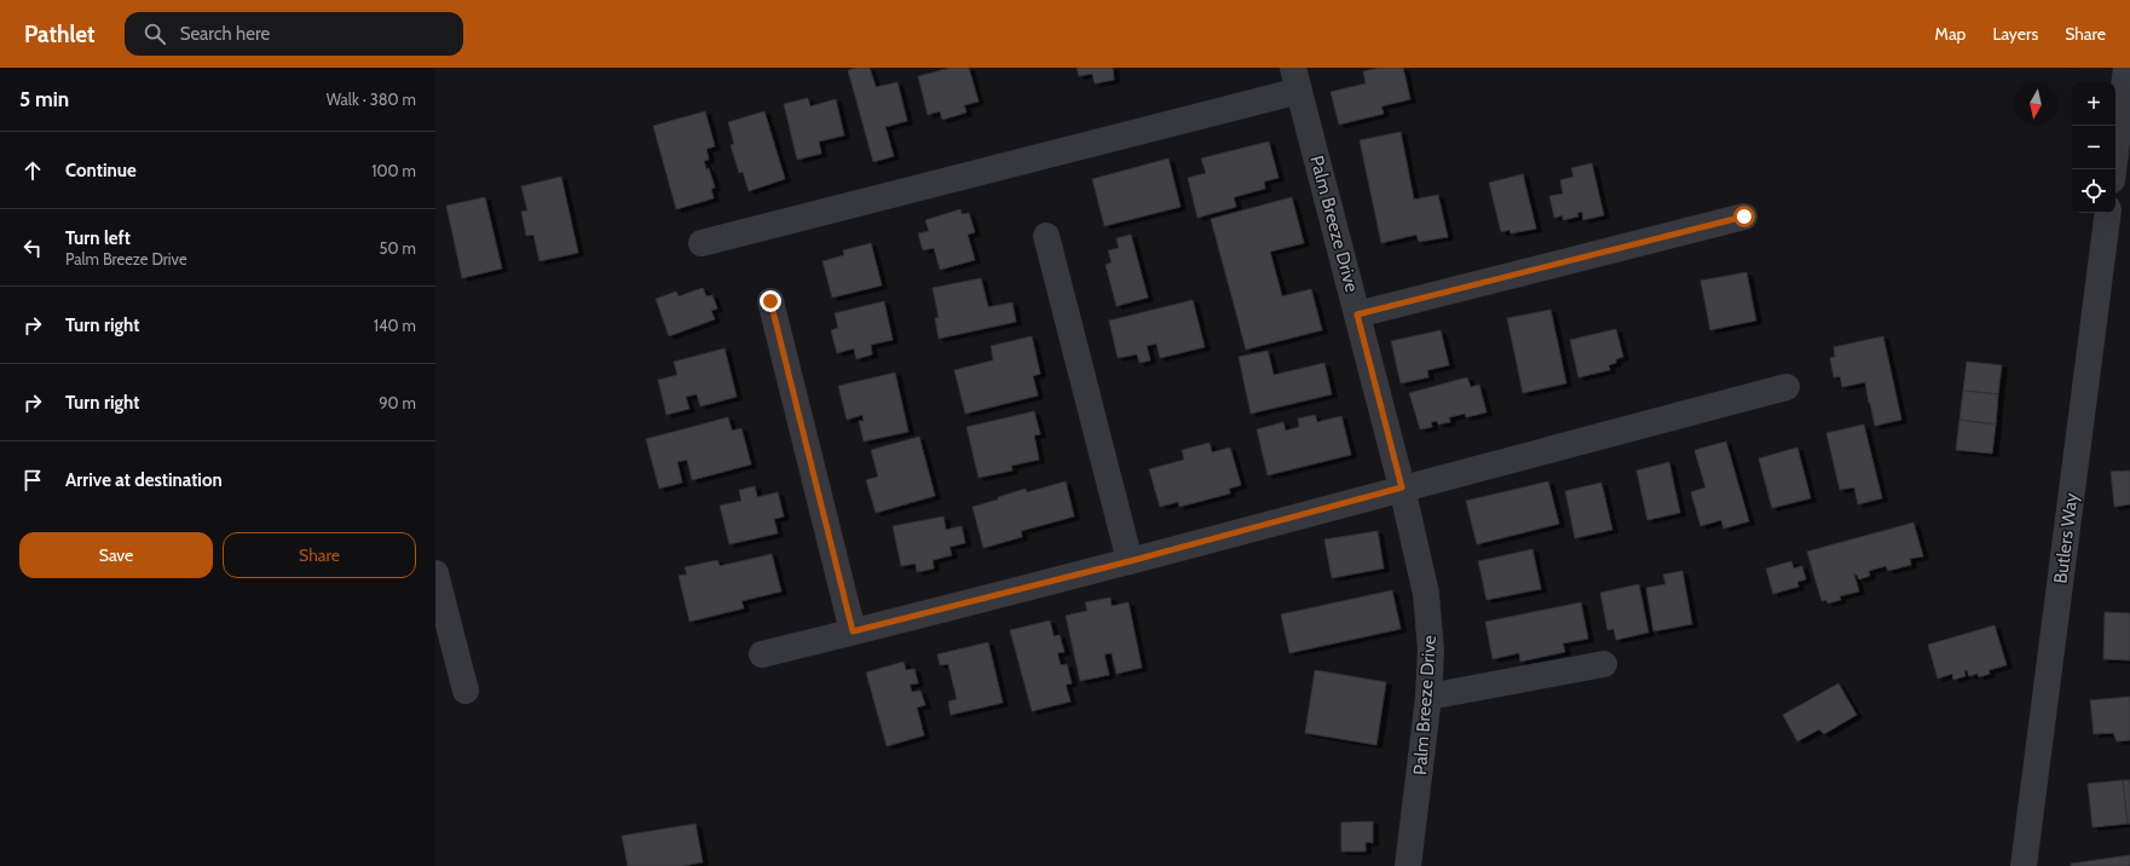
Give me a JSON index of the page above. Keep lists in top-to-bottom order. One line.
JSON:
{"streets":{"street":["Palm Breeze Drive","Butlers Way"]},"north":"bottom","page":{"header":"Pathlet","search":"Search here","nav":["Map","Layers","Share"],"heading":["5 min","Walk · 380 m"],"map_buttons":["+","−"],"list":[["Continue","100 m"],["Turn left","Palm Breeze Drive","50 m"],["Turn right","140 m"],["Turn right","90 m"],"Arrive at destination"],"buttons":["Save","Share"]}}
